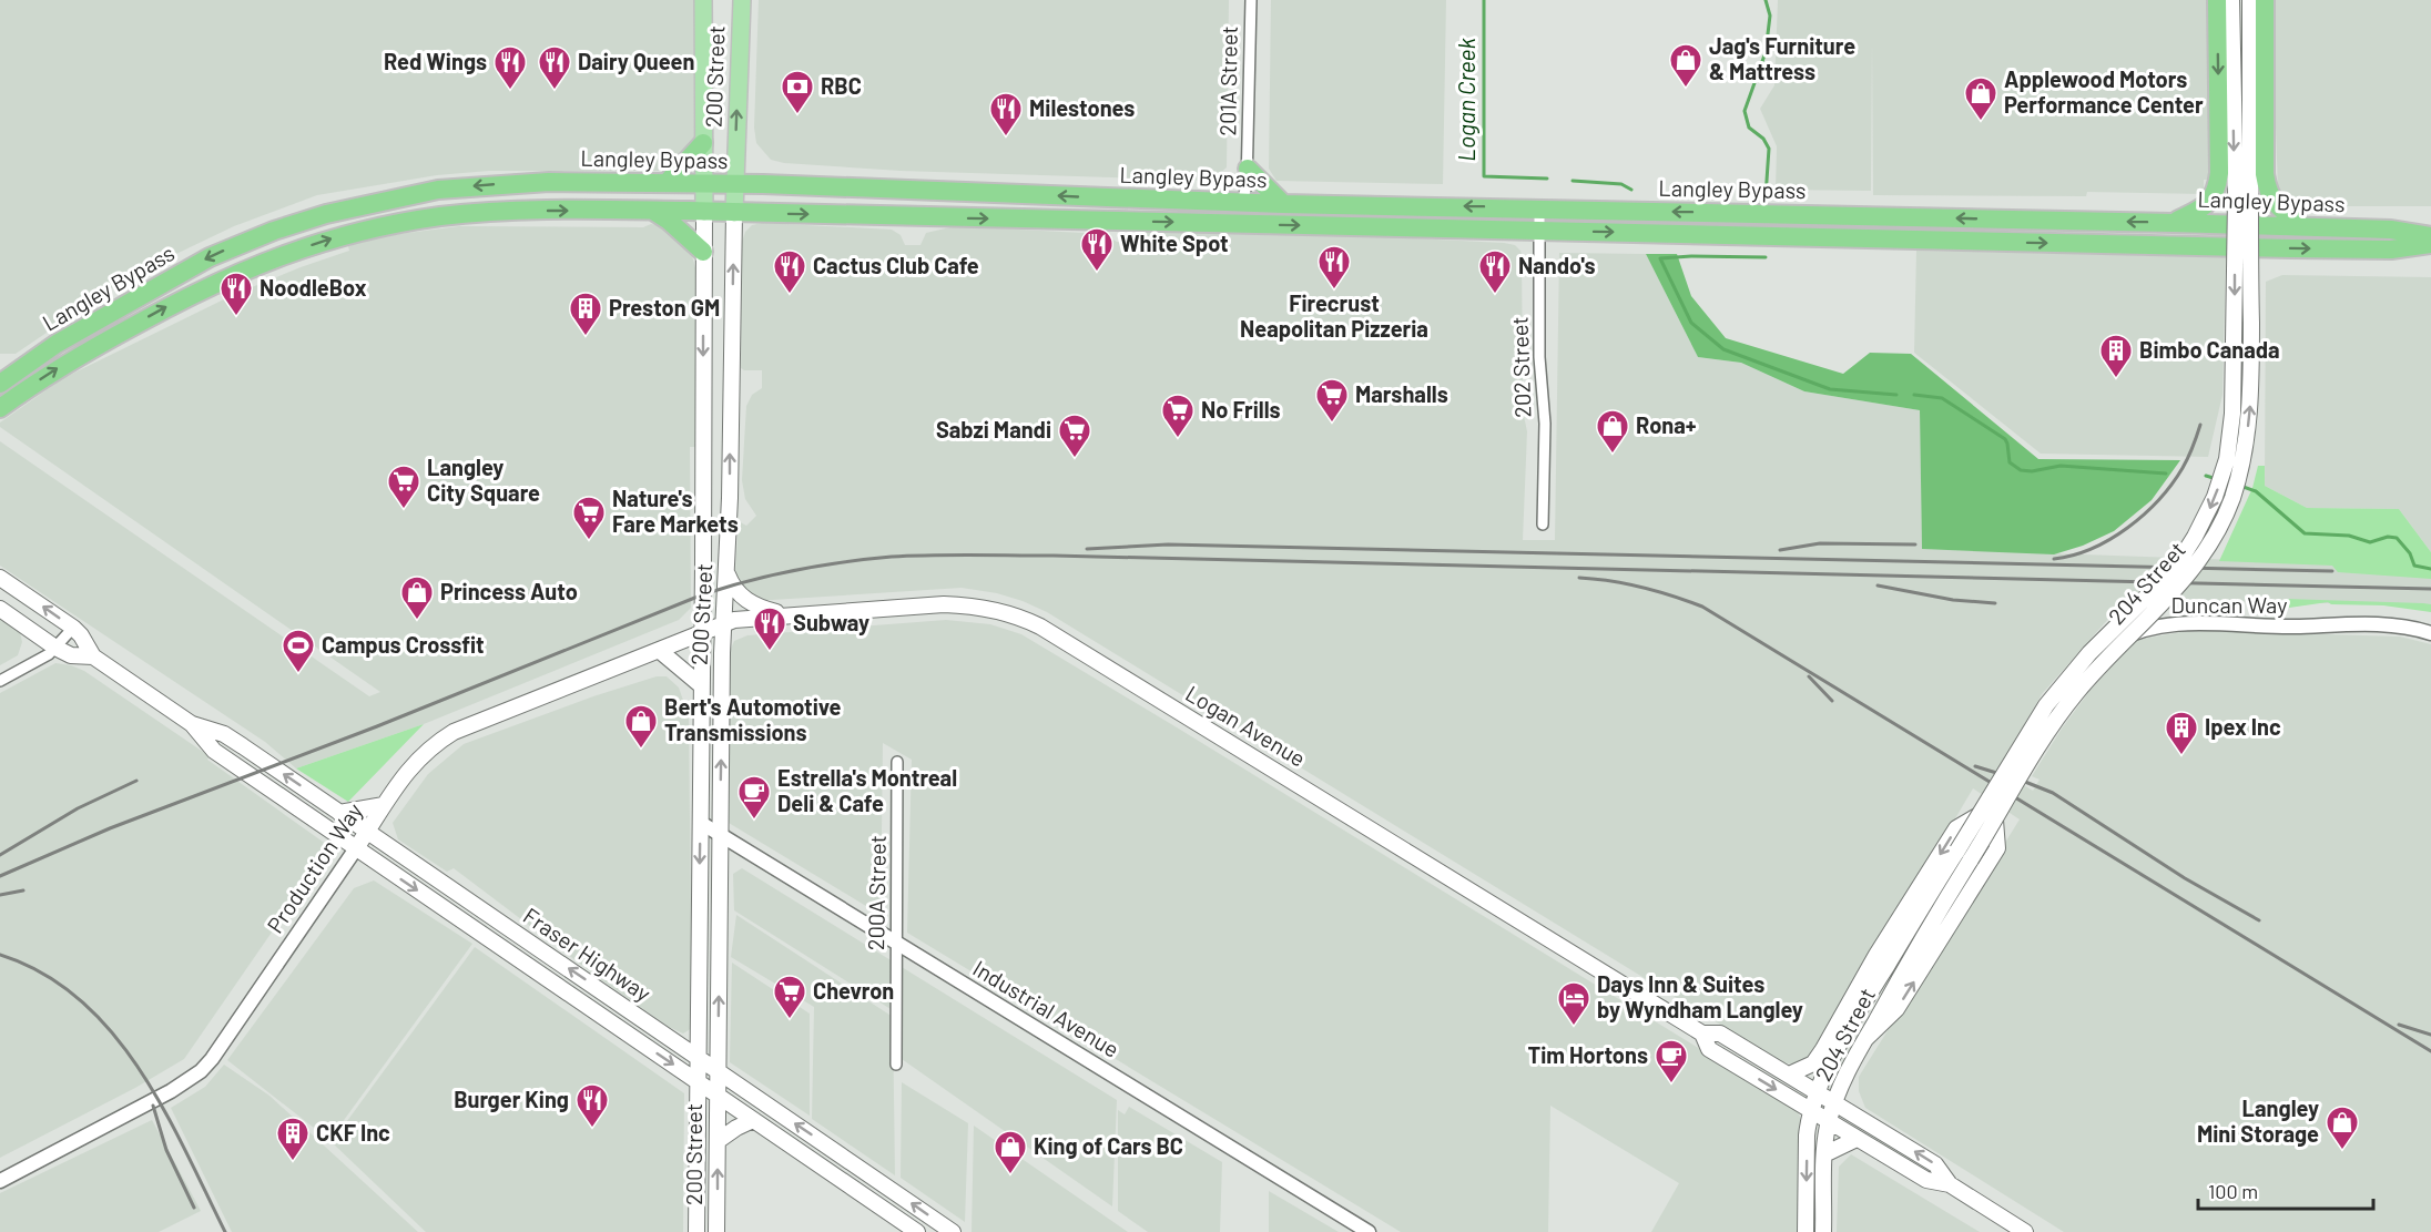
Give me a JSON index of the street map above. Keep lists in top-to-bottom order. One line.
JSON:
{"streets":{"highway":["Langley Bypass"],"main road":["200 Street","204 Street","Logan Avenue","Production Way","Fraser Highway"],"street":["201A Street","202 Street","Duncan Way","200A Street","Industrial Avenue"]},"crossings":[["200 Street","Langley Bypass"],["200 Street","Logan Avenue"],["200 Street","Production Way"],["200 Street","Fraser Highway"],["200 Street","Industrial Avenue"],["201A Street","Langley Bypass"],["Langley Bypass","202 Street"],["204 Street","Logan Avenue"],["Logan Avenue","Production Way"],["Production Way","Fraser Highway"],["200A Street","Industrial Avenue"]],"water":["Logan Creek"],"places":{"shop":["Jag's Furniture & Mattress","Applewood Motors Performance Center","Rona+","Princess Auto","Bert's Automotive Transmissions","Langley Mini Storage","King of Cars BC"],"restaurant":["Red Wings","Dairy Queen","Milestones","White Spot","Firecrust Neapolitan Pizzeria","Cactus Club Cafe","Nando's","NoodleBox","Subway","Burger King"],"bank":["RBC"],"building":["Preston GM","Bimbo Canada","Ipex Inc","CKF Inc"],"supermarket":["Marshalls","No Frills","Sabzi Mandi","Langley City Square","Nature's Fare Markets","Chevron"],"sports":["Campus Crossfit"],"cafe":["Estrella's Montreal Deli & Cafe","Tim Hortons"],"hotel":["Days Inn & Suites by Wyndham Langley"]},"scale_bar":"100 m"}
